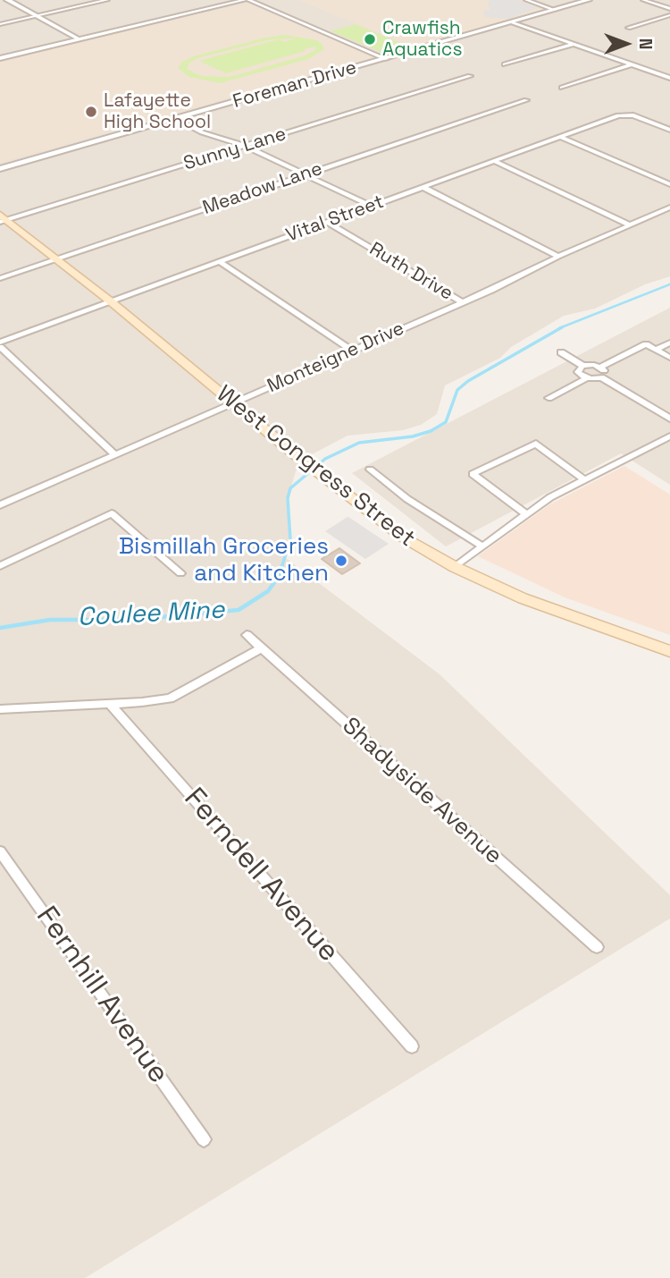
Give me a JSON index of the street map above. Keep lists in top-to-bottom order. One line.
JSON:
{"streets":{"main road":["West Congress Street"],"street":["Foreman Drive","Sunny Lane","Meadow Lane","Vital Street","Ruth Drive","Monteigne Drive","Shadyside Avenue","Ferndell Avenue","Fernhill Avenue"]},"crossings":[["Sunny Lane","West Congress Street"],["Meadow Lane","West Congress Street"],["Vital Street","Ruth Drive"],["Vital Street","West Congress Street"],["Ruth Drive","Monteigne Drive"],["Monteigne Drive","West Congress Street"]],"water":["Coulee Mine"],"places":["Crawfish Aquatics","Lafayette High School","Bismillah Groceries and Kitchen"],"north":"right"}
